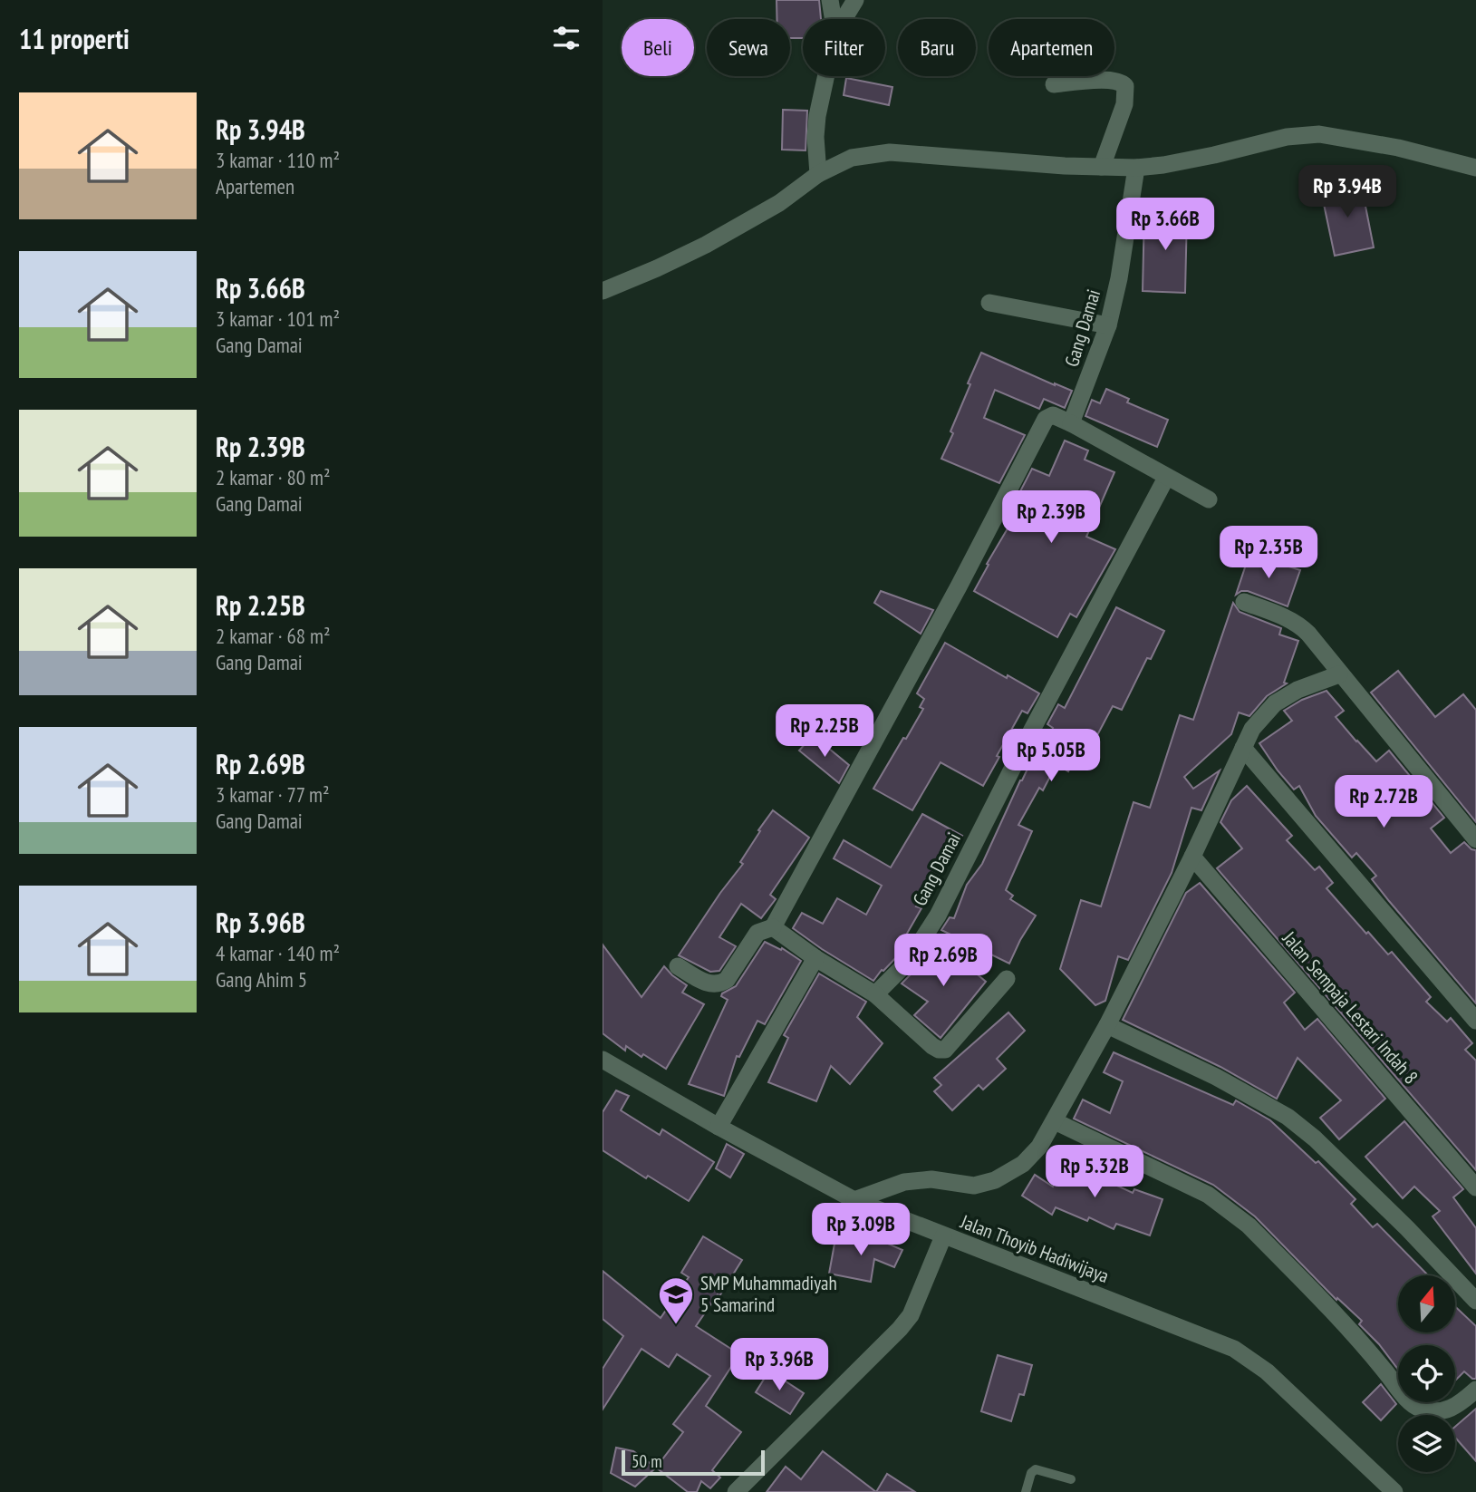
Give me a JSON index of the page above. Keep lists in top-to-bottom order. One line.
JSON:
{"streets":{"street":["Gang Damai","Jalan Sempaja Lestari Indah 8","Jalan Thoyib Hadiwijaya"]},"places":{"school or university":["SMP Muhammadiyah 5 Samarind"]},"scale_bar":"50 m","north":"top","page":{"heading":"11 properti","chip":["Beli","Sewa","Filter","Baru","Apartemen"],"list":[{"name":"Rp 3.94B","note":"3 kamar · 110 m² · Apartemen"},{"name":"Rp 3.66B","note":"3 kamar · 101 m² · Gang Damai"},{"name":"Rp 2.39B","note":"2 kamar · 80 m² · Gang Damai"},{"name":"Rp 2.25B","note":"2 kamar · 68 m² · Gang Damai"},{"name":"Rp 2.69B","note":"3 kamar · 77 m² · Gang Damai"},{"name":"Rp 3.96B","note":"4 kamar · 140 m² · Gang Ahim 5"}],"price":["Rp 3.94B","Rp 3.66B","Rp 2.39B","Rp 2.35B","Rp 2.25B","Rp 5.05B","Rp 2.72B","Rp 2.69B","Rp 5.32B","Rp 3.09B","Rp 3.96B"],"scale":"50 m"}}
